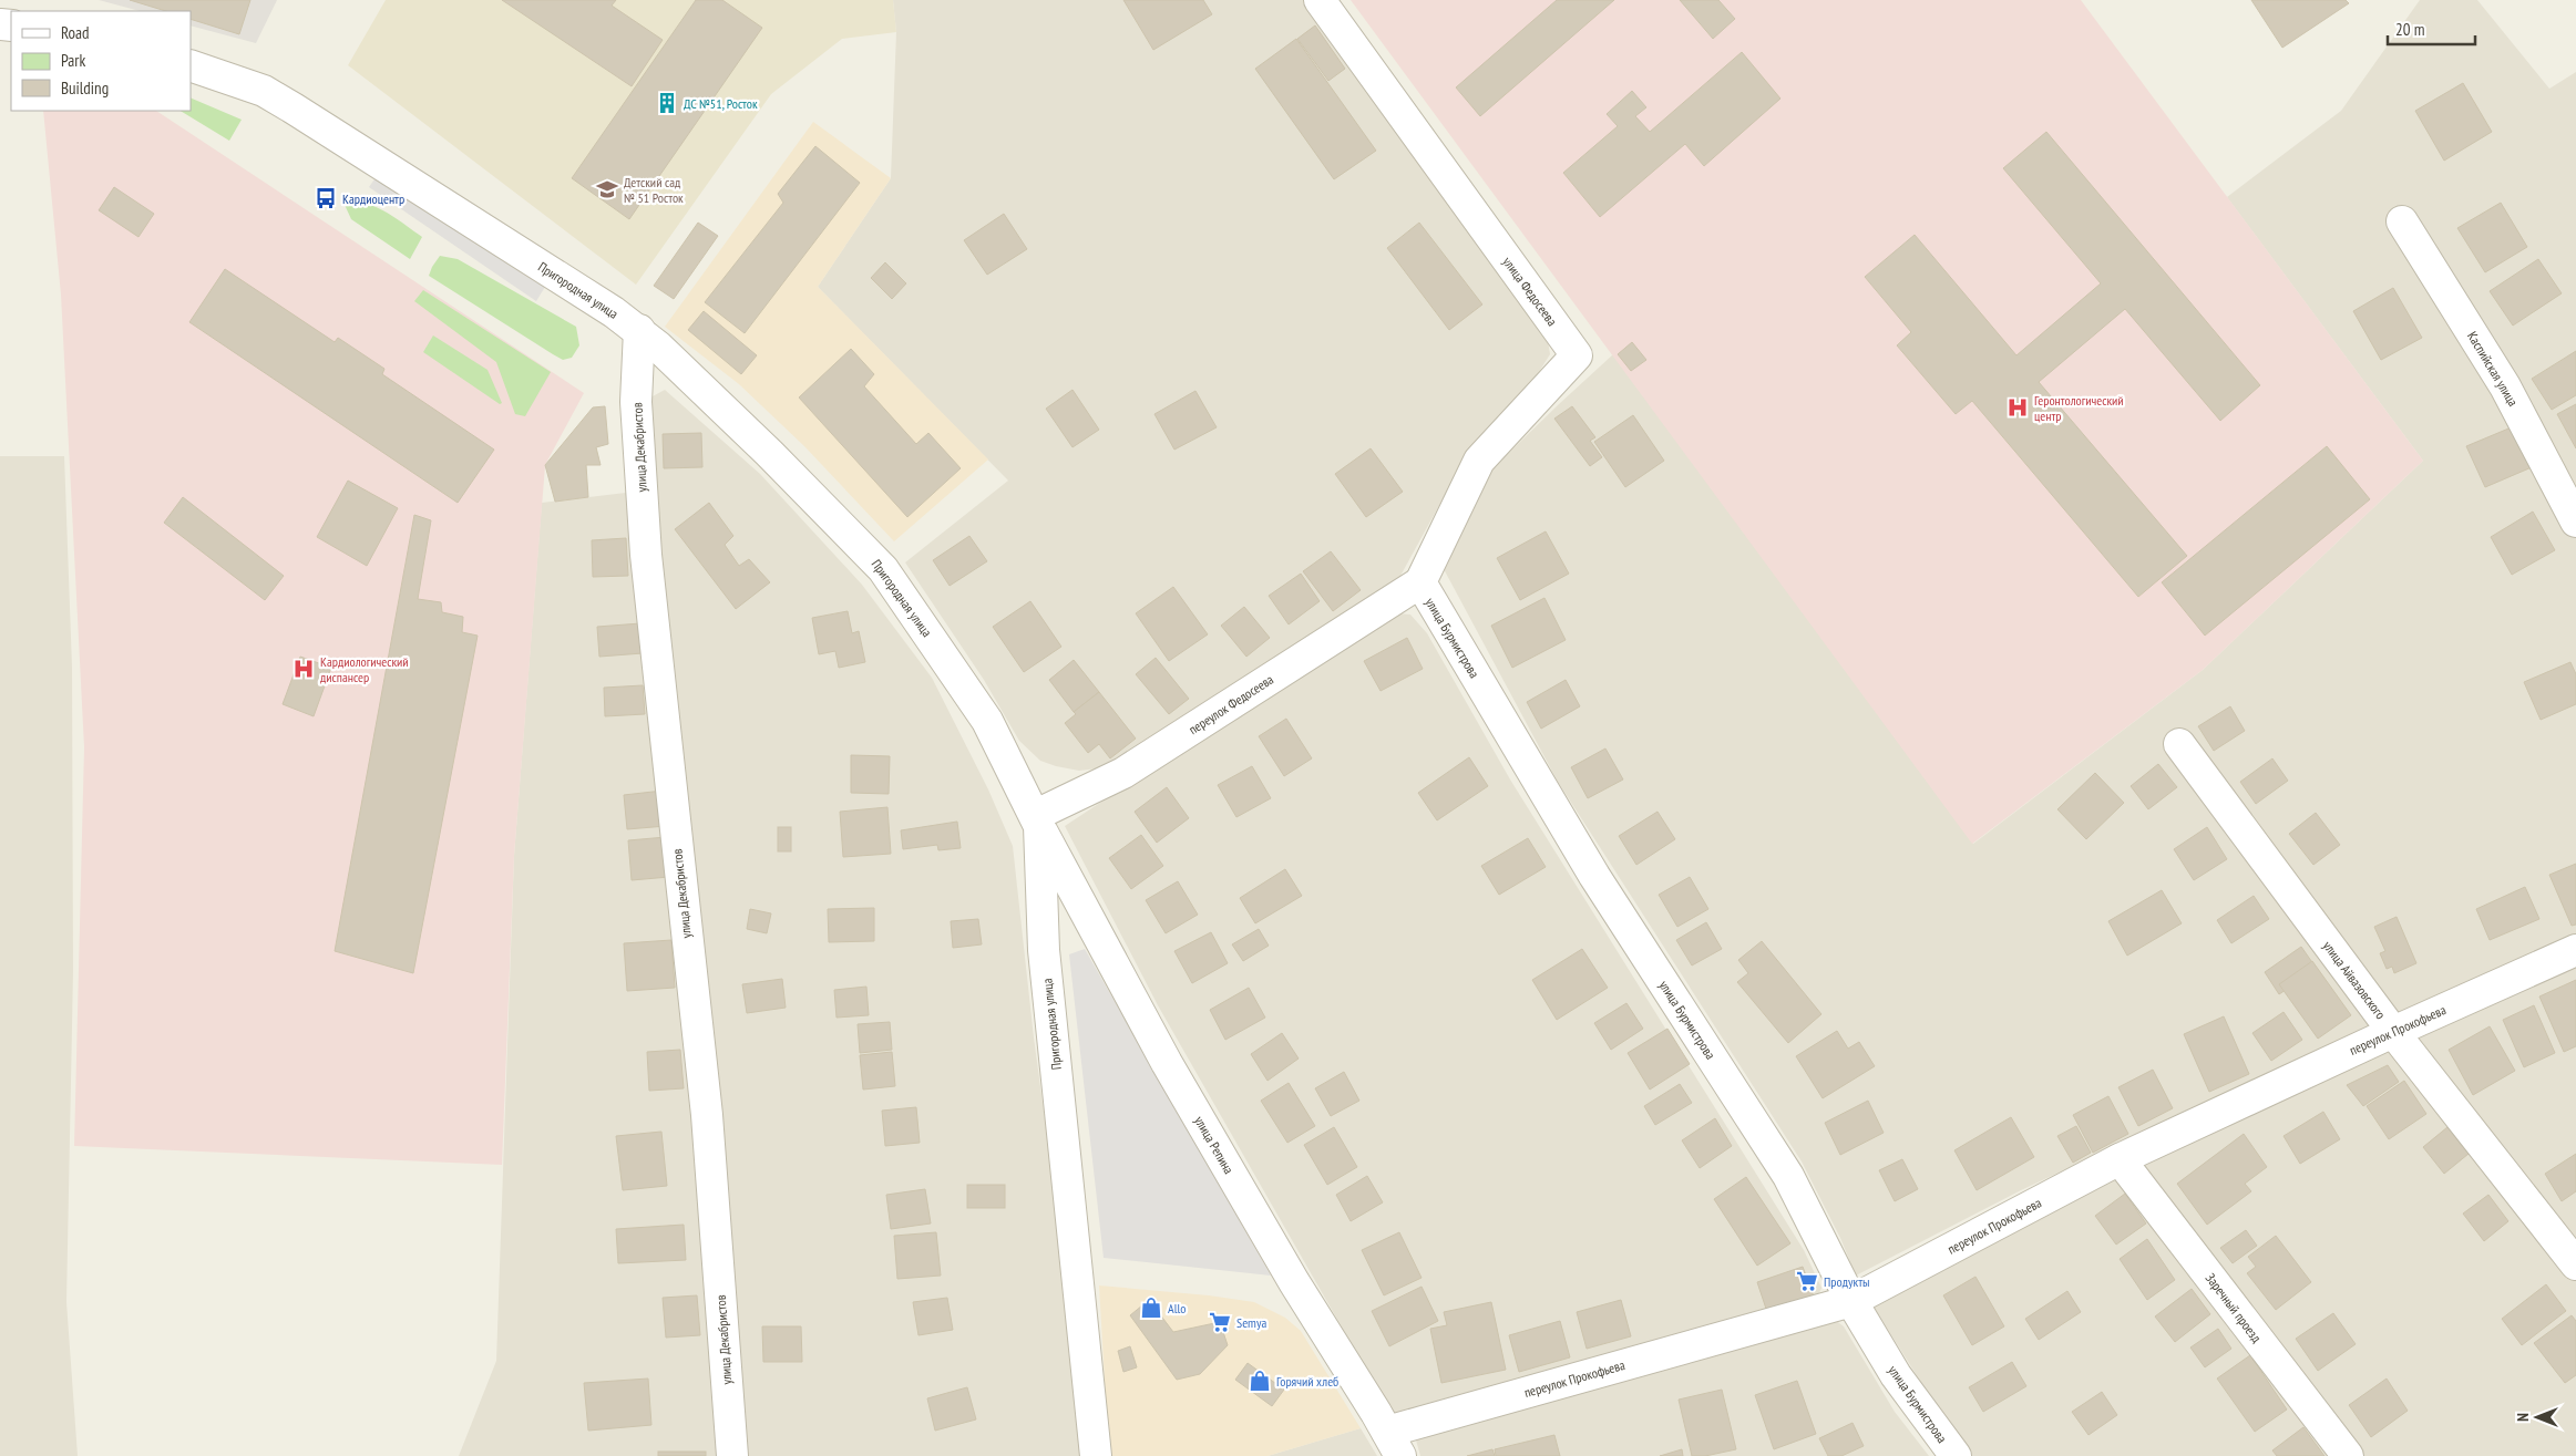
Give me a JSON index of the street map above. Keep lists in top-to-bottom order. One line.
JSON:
{"streets":{"street":["Пригородная улица","улица Федосеева","Каспийская улица","улица Декабристов","улица Бурмистрова","переулок Федосеева","улица Айвазовского","переулок Прокофьева","улица Репина","Заречный проезд"]},"crossings":[["Пригородная улица","улица Декабристов"],["Пригородная улица","переулок Федосеева"],["Пригородная улица","улица Репина"],["улица Федосеева","улица Бурмистрова"],["улица Федосеева","переулок Федосеева"],["улица Бурмистрова","переулок Федосеева"],["улица Бурмистрова","переулок Прокофьева"],["переулок Федосеева","улица Репина"],["улица Айвазовского","переулок Прокофьева"],["переулок Прокофьева","улица Репина"],["переулок Прокофьева","Заречный проезд"]],"places":{"building":["ДС №51, Росток"],"school or university":["Детский сад № 51 Росток"],"bus stop":["Кардиоцентр"],"hospital":["Геронтологический центр","Кардиологический диспансер"],"supermarket":["Продукты","Semya"],"shop":["Allo","Горячий хлеб"]},"legend":["Road","Park","Building"],"scale_bar":"20 m","north":"left"}
